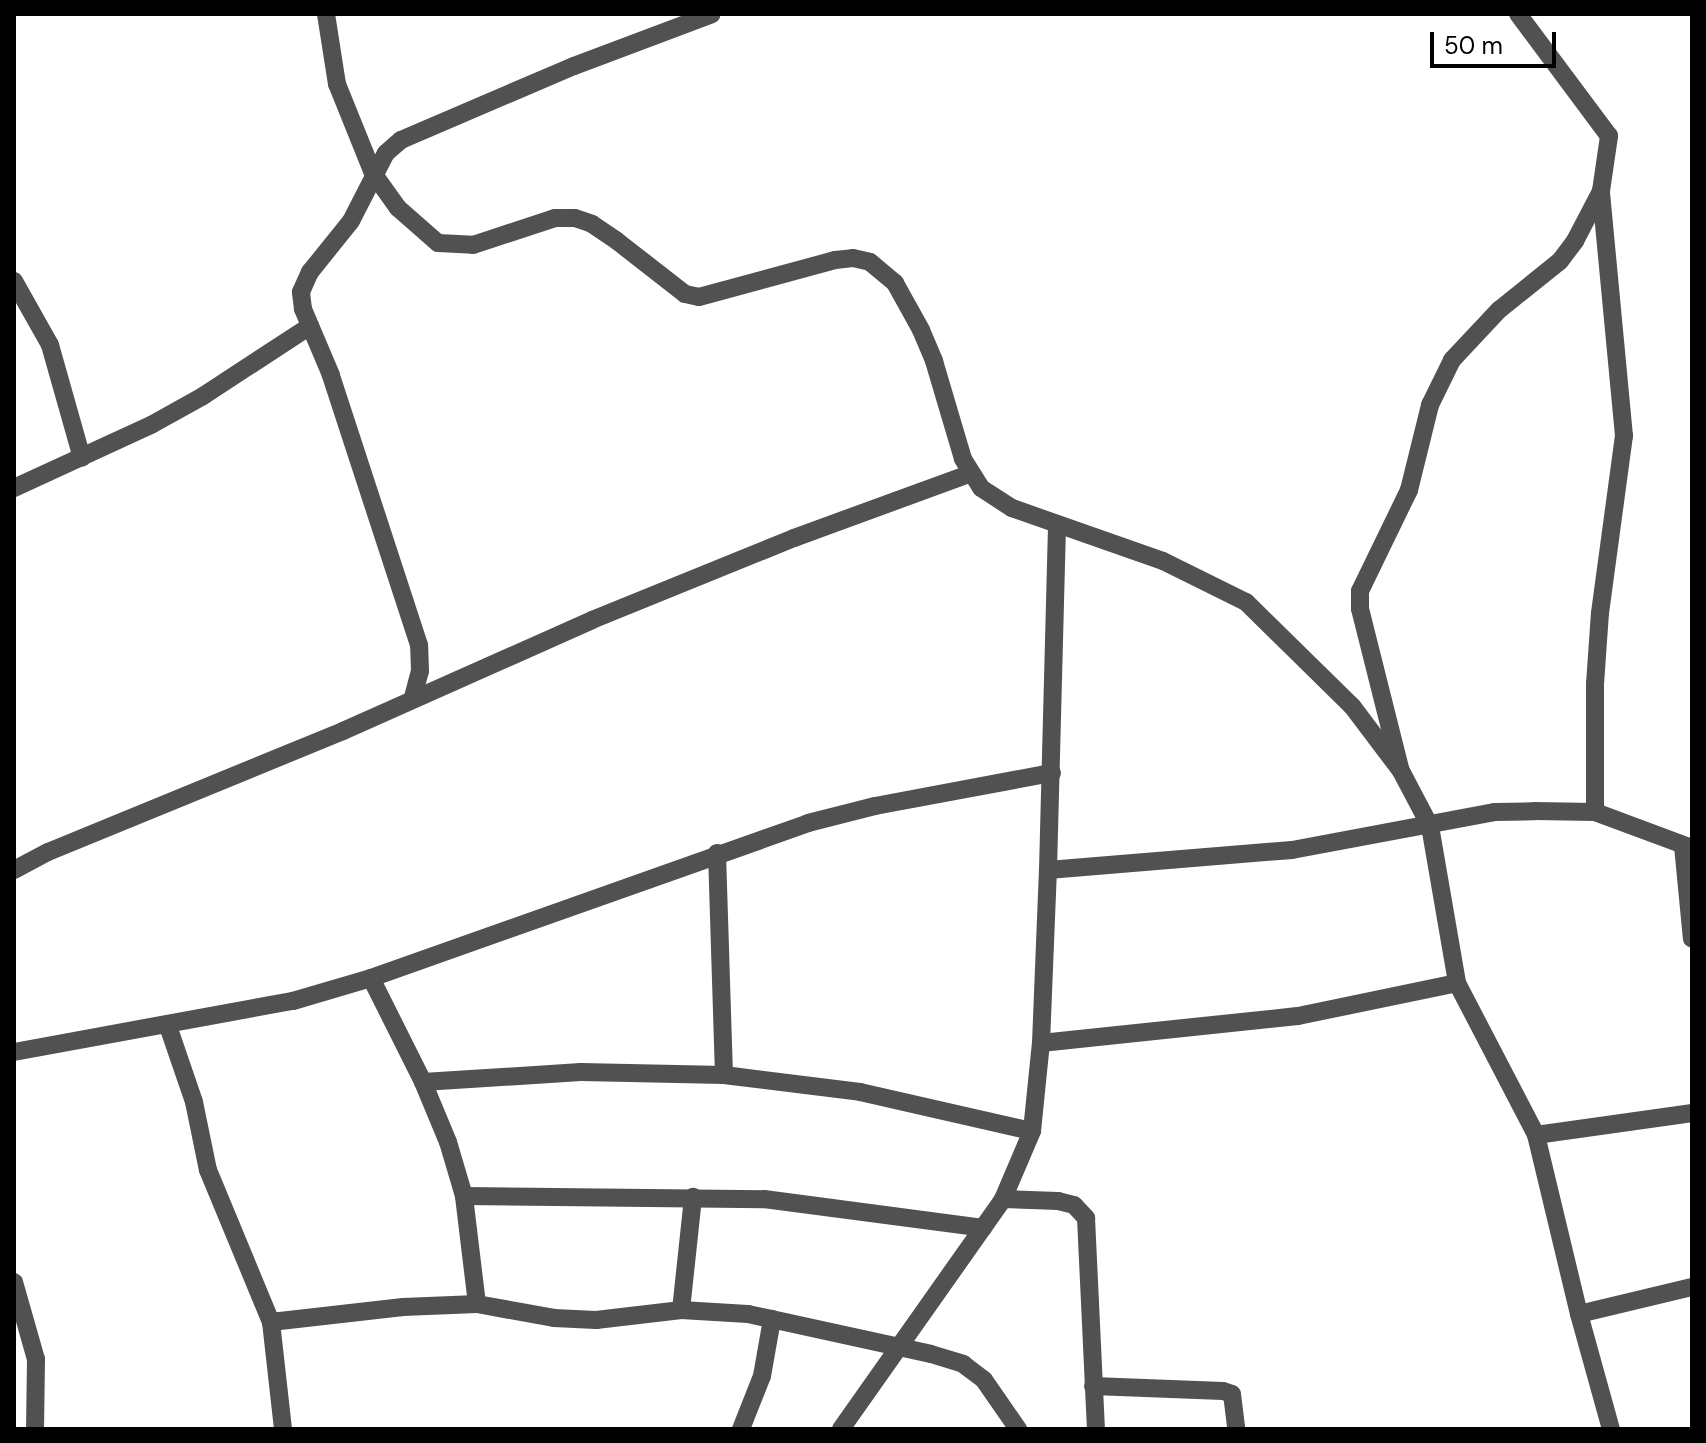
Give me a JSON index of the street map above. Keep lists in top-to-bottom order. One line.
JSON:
{"scale_bar":"50 m"}
